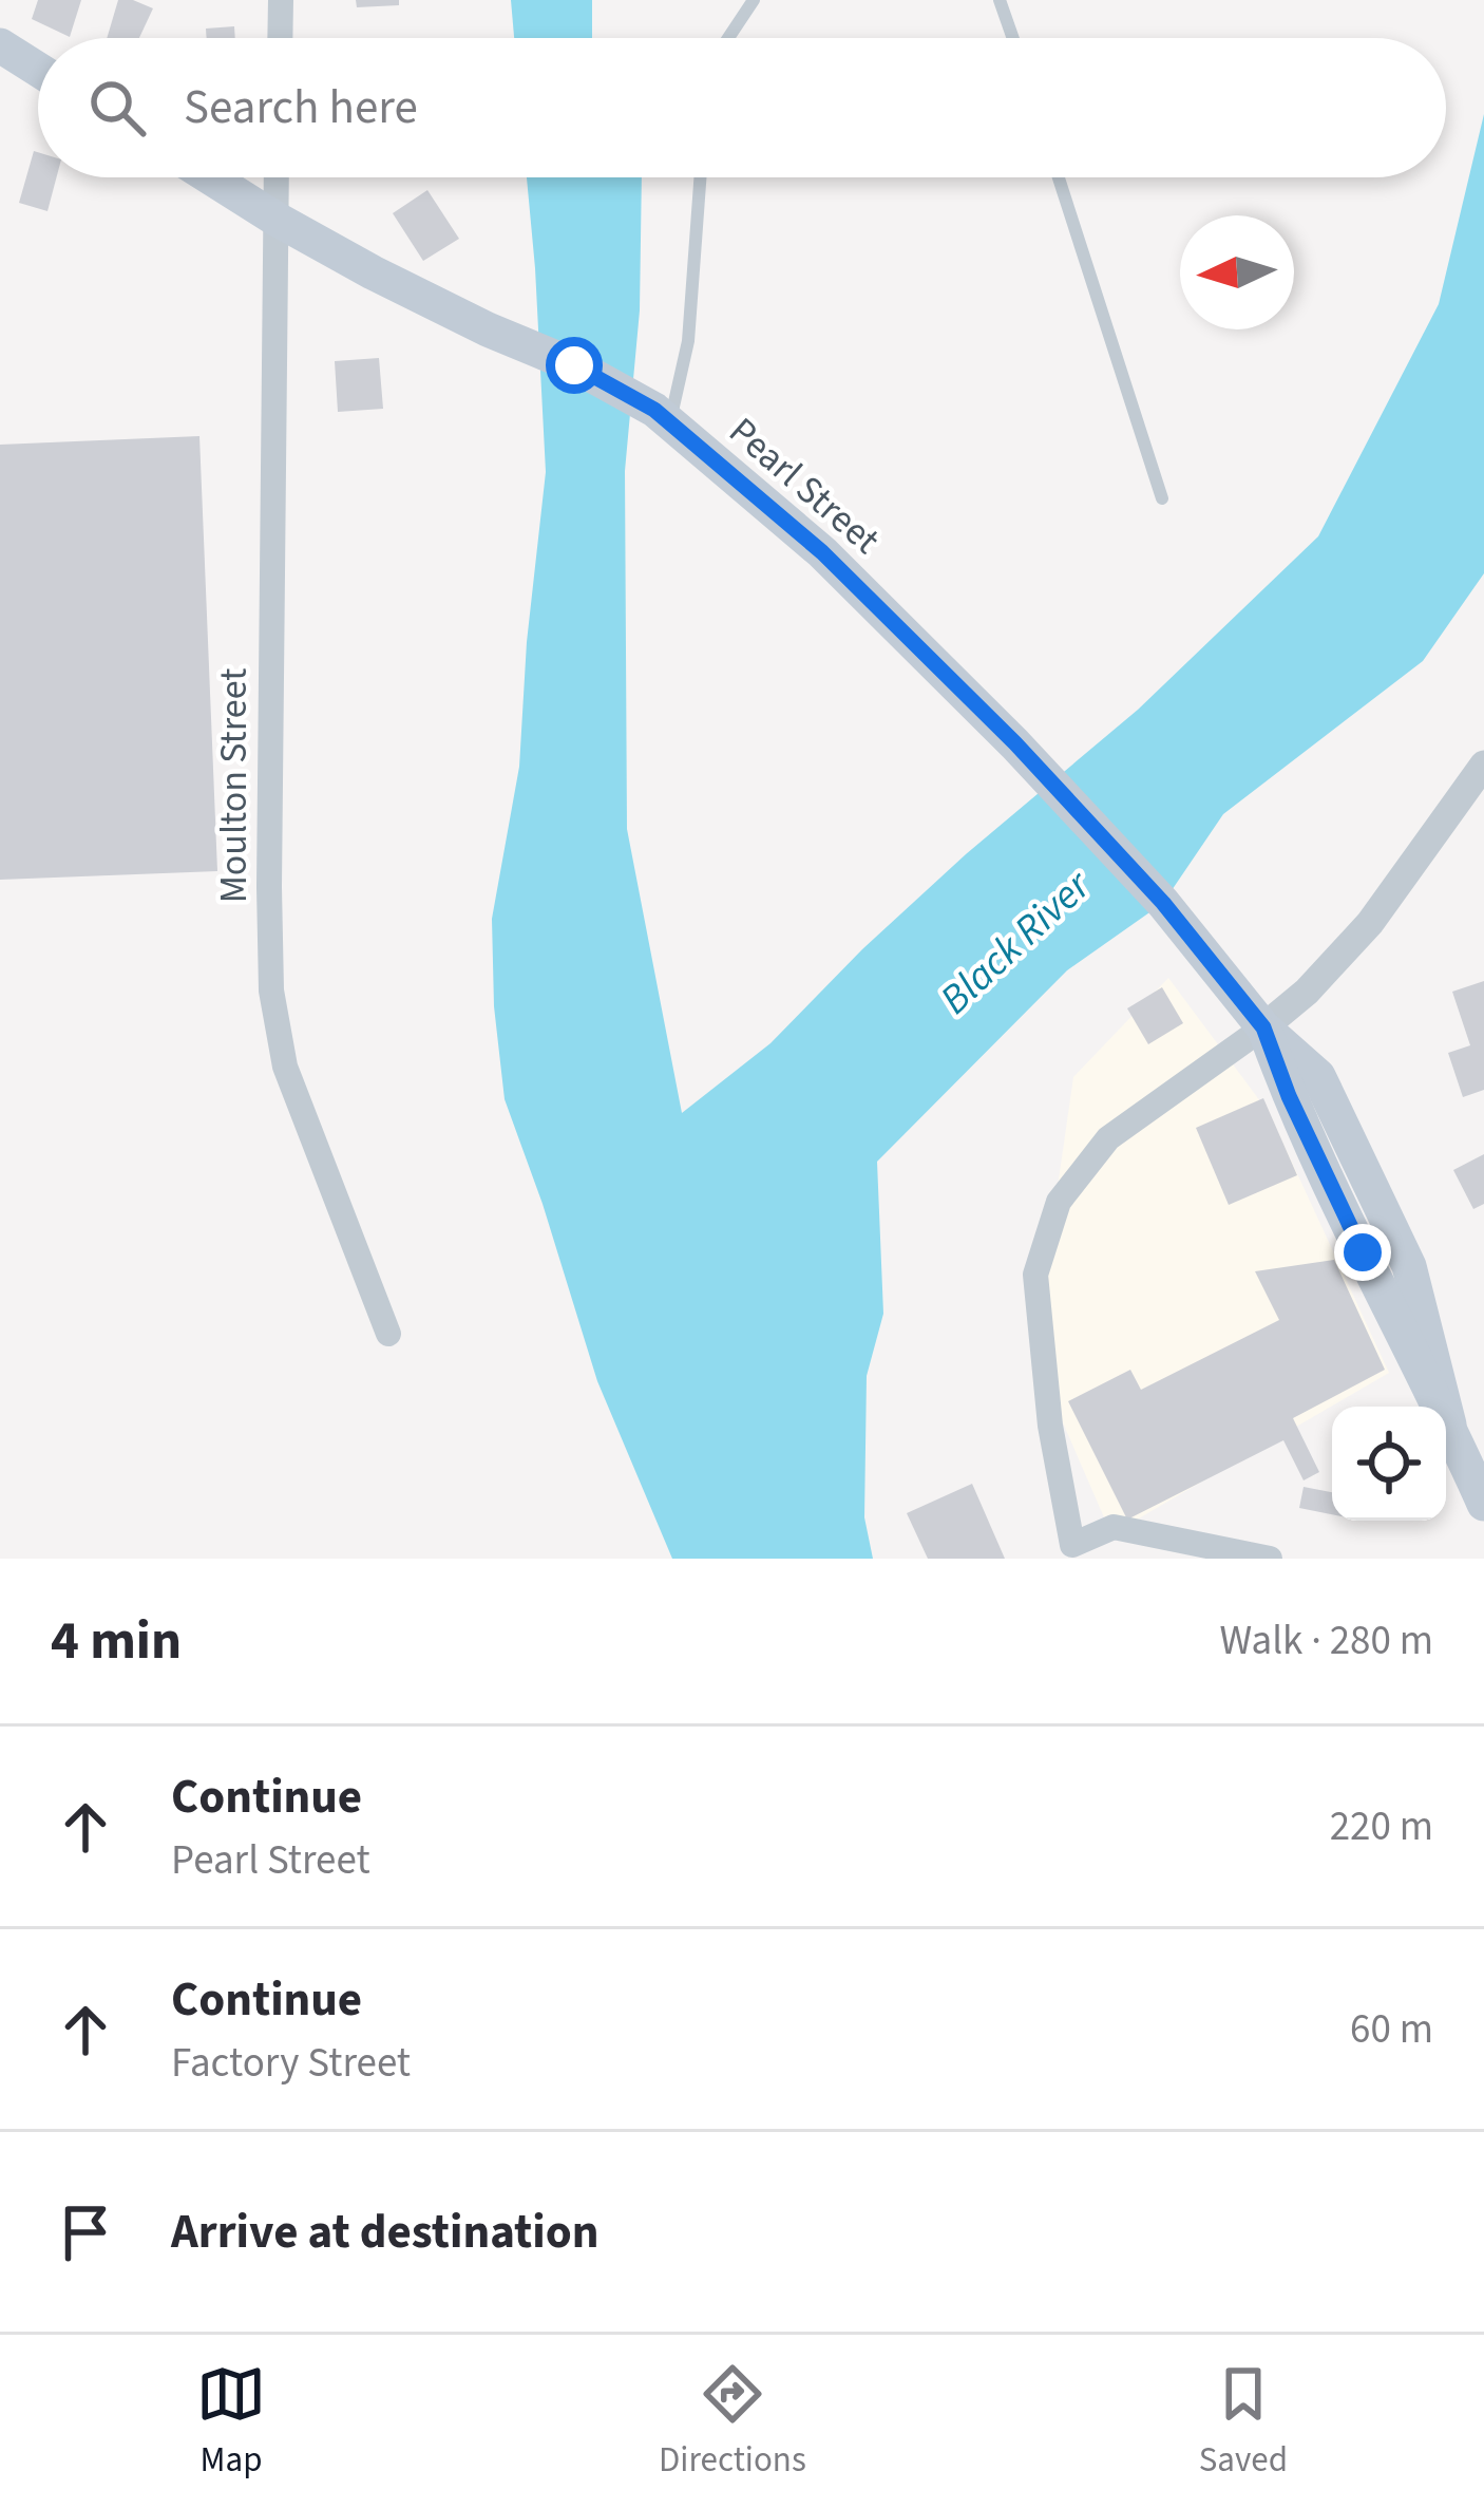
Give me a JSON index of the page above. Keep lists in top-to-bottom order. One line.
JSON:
{"streets":{"main road":["Pearl Street"],"street":["Moulton Street"]},"crossings":[["Pearl Street","Moulton Street"]],"water":["Black River"],"north":"left","page":{"search":"Search here","heading":["4 min","Walk · 280 m"],"list":[["Continue","Pearl Street","220 m"],["Continue","Factory Street","60 m"],"Arrive at destination"],"nav":["Map","Directions","Saved"]}}
